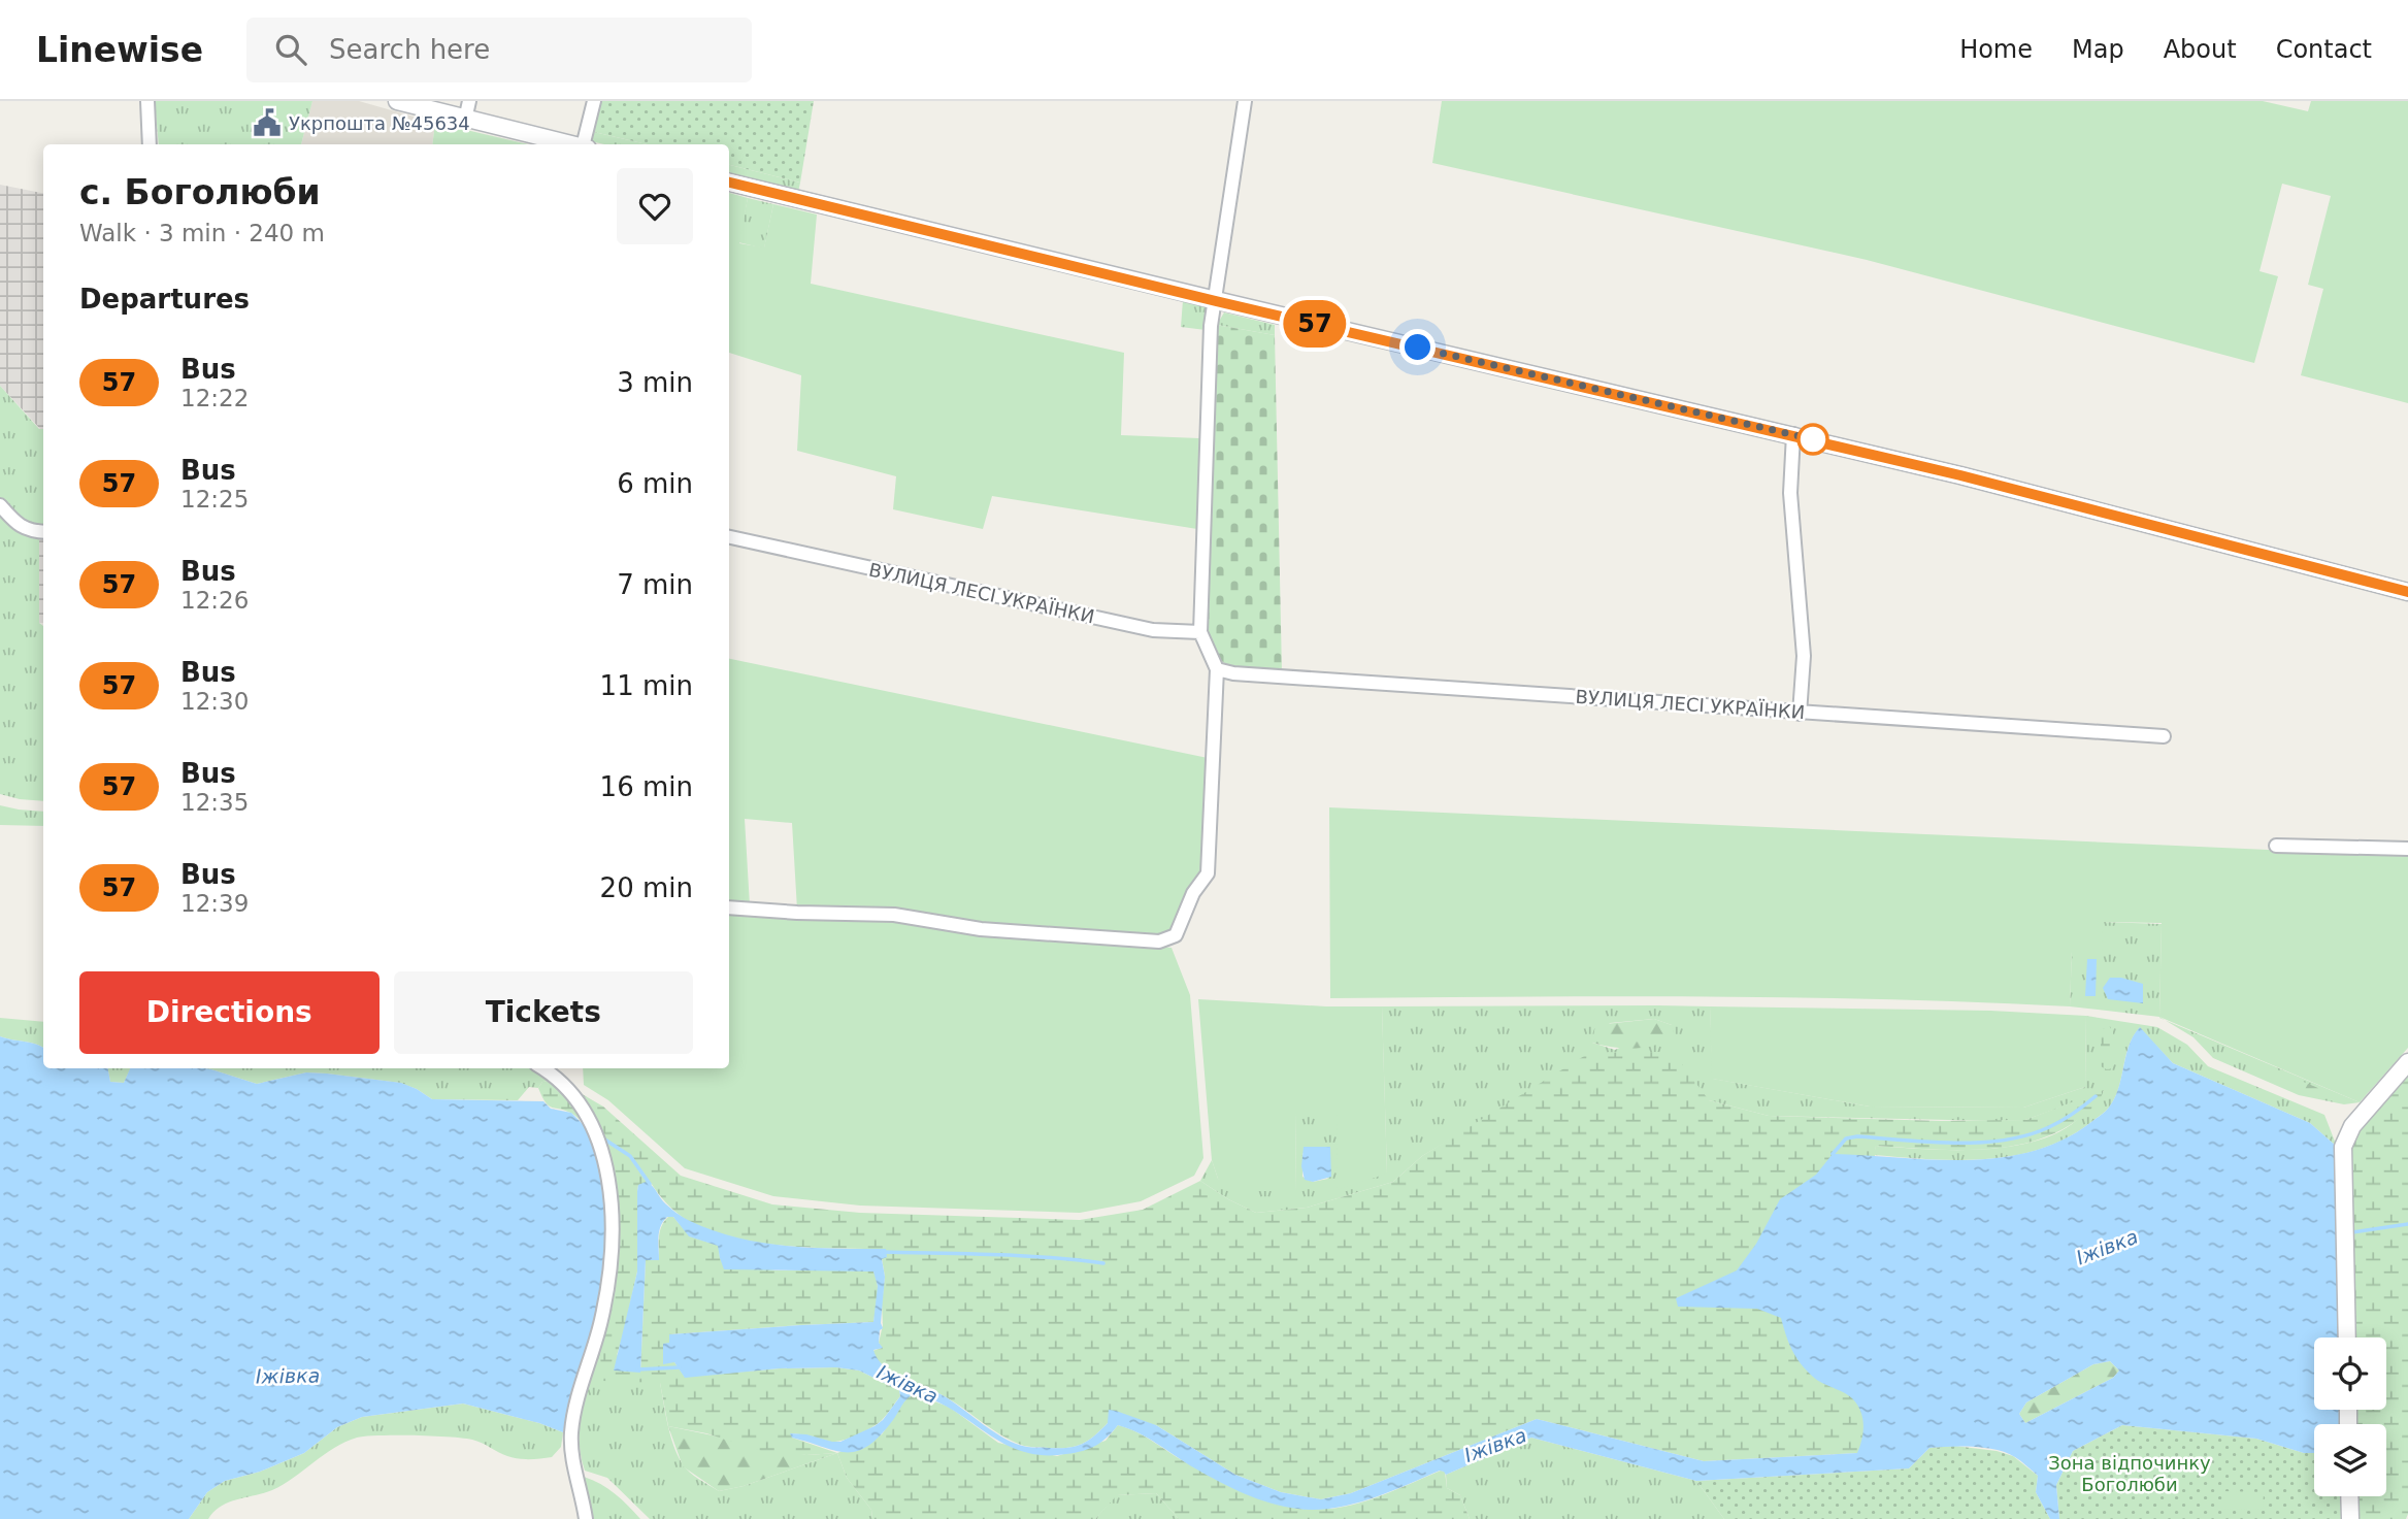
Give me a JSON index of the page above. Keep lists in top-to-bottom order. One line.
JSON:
{"streets":{"street":["ВУЛИЦЯ ЛЕСІ УКРАЇНКИ"]},"water":["Іжівка"],"parks":["Зона відпочинку Боголюби"],"places":{"public building":["Укрпошта №45634"]},"lines":["bus line 57"],"page":{"header":"Linewise","search":"Search here","nav":["Home","Map","About","Contact"],"on_map":"57","heading":[["с. Боголюби","Walk · 3 min · 240 m"],"Departures"],"list":[{"mark":"57","name":"Bus","note":"12:22","value":"3 min"},{"mark":"57","name":"Bus","note":"12:25","value":"6 min"},{"mark":"57","name":"Bus","note":"12:26","value":"7 min"},{"mark":"57","name":"Bus","note":"12:30","value":"11 min"},{"mark":"57","name":"Bus","note":"12:35","value":"16 min"},{"mark":"57","name":"Bus","note":"12:39","value":"20 min"}],"buttons":["Directions","Tickets"]}}
